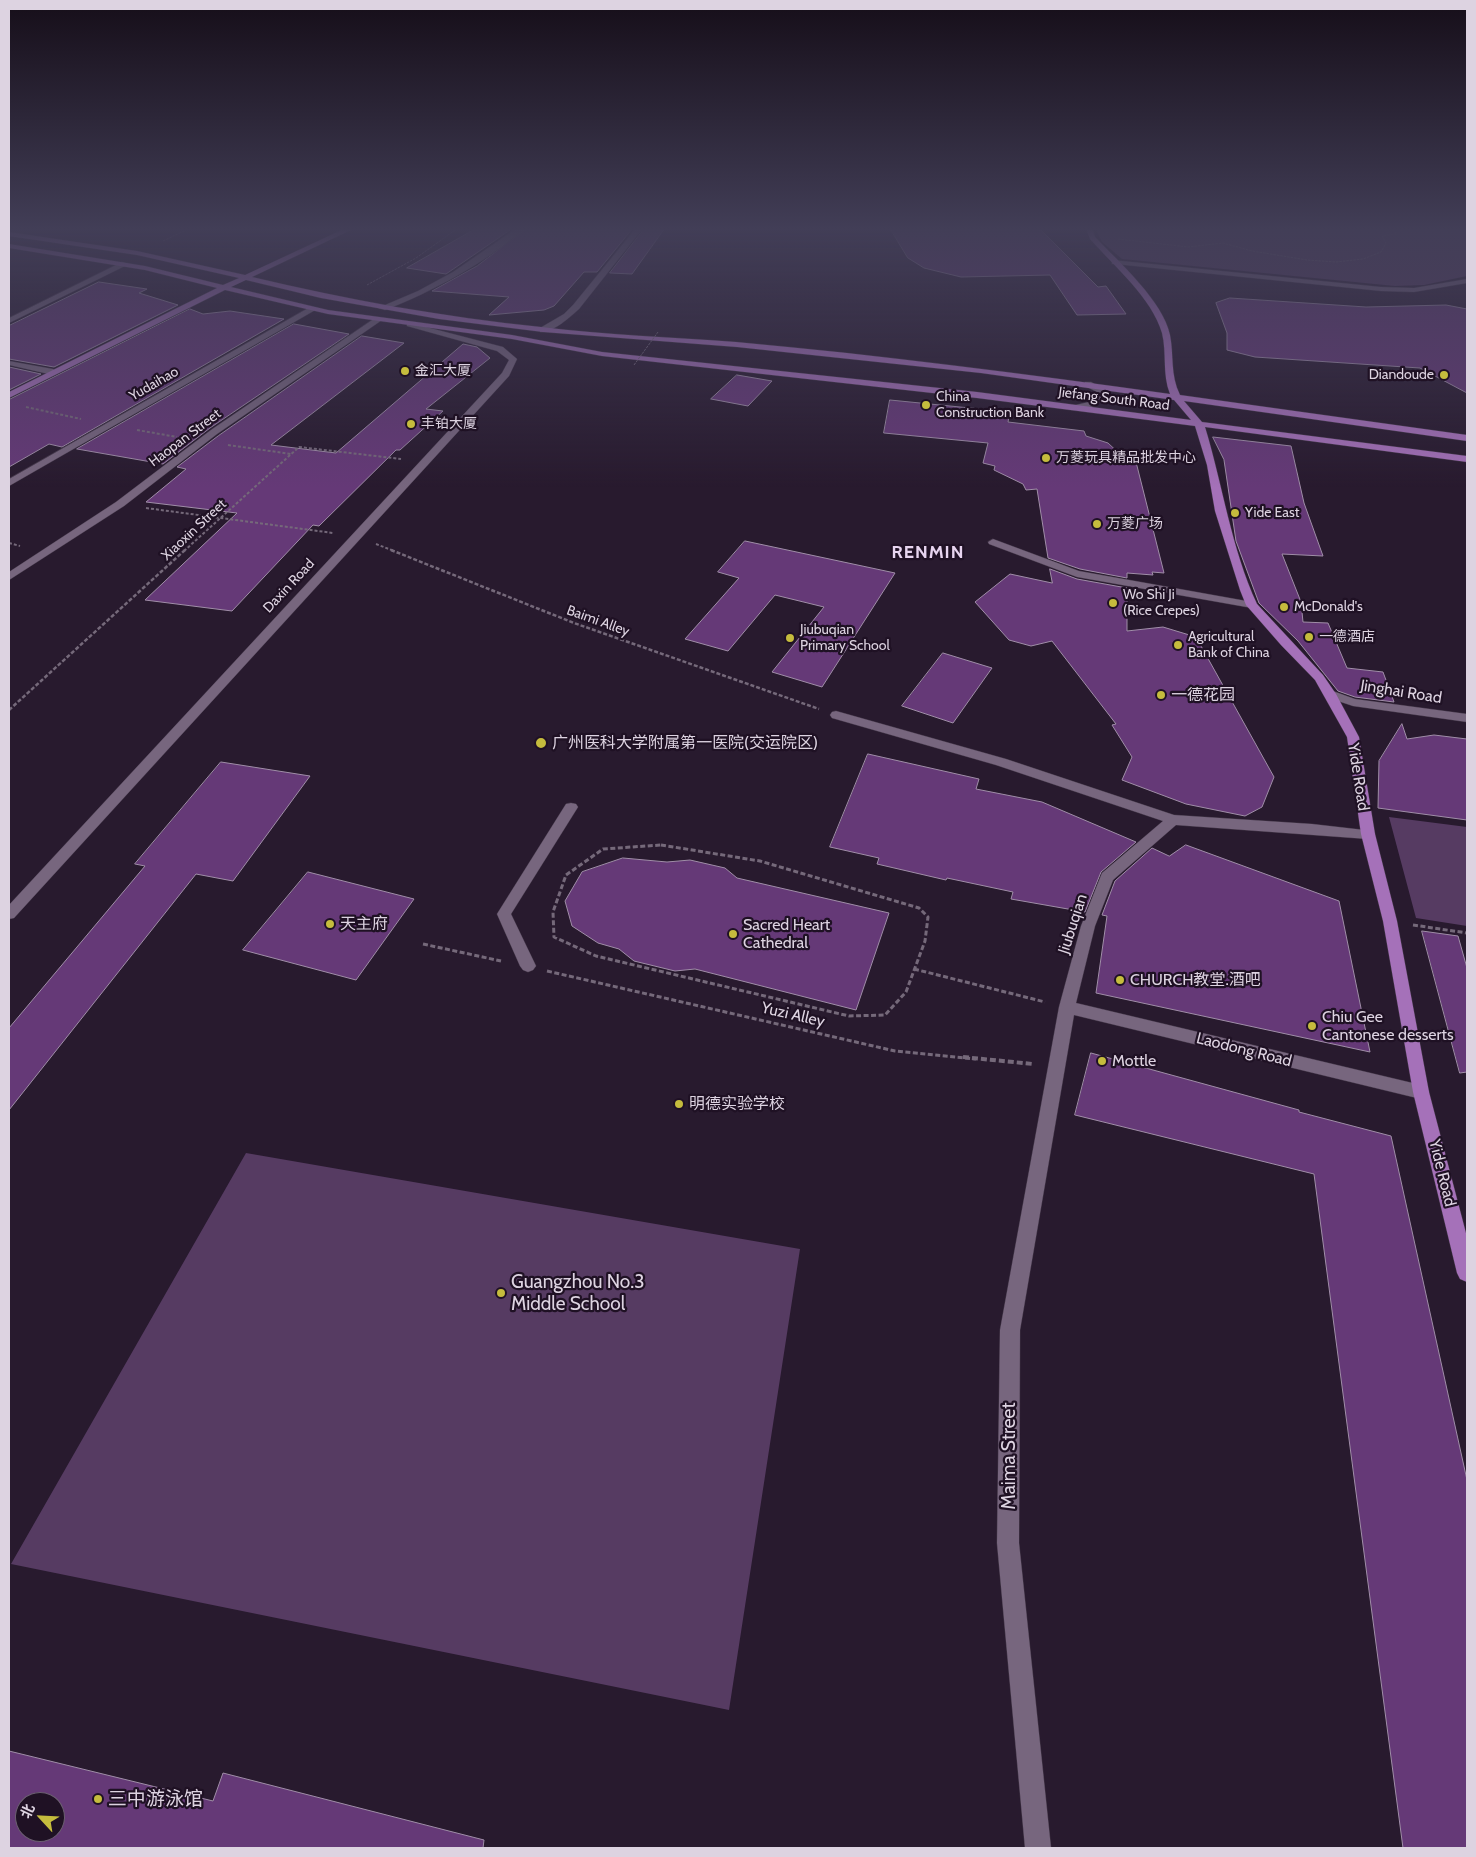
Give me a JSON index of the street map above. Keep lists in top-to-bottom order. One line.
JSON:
{"streets":{"main road":["Jiefang South Road","Yide Road"],"street":["Yudaihao","Haopan Street","Daxin Road","Jinghai Road","Jiubuqian","Laodong Road","Maima Street"],"path":["Xiaoxin Street","Baimi Alley","Yuzi Alley"]},"crossings":[["Jiefang South Road","Haopan Street"],["Jiefang South Road","Daxin Road"],["Jiefang South Road","Yide Road"],["Haopan Street","Baimi Alley"],["Xiaoxin Street","Daxin Road"],["Xiaoxin Street","Baimi Alley"],["Daxin Road","Baimi Alley"],["Jinghai Road","Yide Road"],["Yide Road","Laodong Road"],["Jiubuqian","Yuzi Alley"],["Jiubuqian","Laodong Road"],["Jiubuqian","Maima Street"],["Yuzi Alley","Maima Street"]],"districts":["RENMIN"],"places":["金汇大厦","Diandoude","China Construction Bank","丰铂大厦","万菱玩具精品批发中心","Yide East","万菱广场","Wo Shi Ji (Rice Crepes)","McDonald's","一德酒店","Jiubuqian Primary School","Agricultural Bank of China","一德花园","广州医科大学附属第一医院(交运院区)","天主府","Sacred Heart Cathedral","CHURCH教堂.酒吧","Chiu Gee Cantonese desserts","Mottle","明德实验学校","Guangzhou No.3 Middle School","三中游泳馆"],"north":"top left"}
